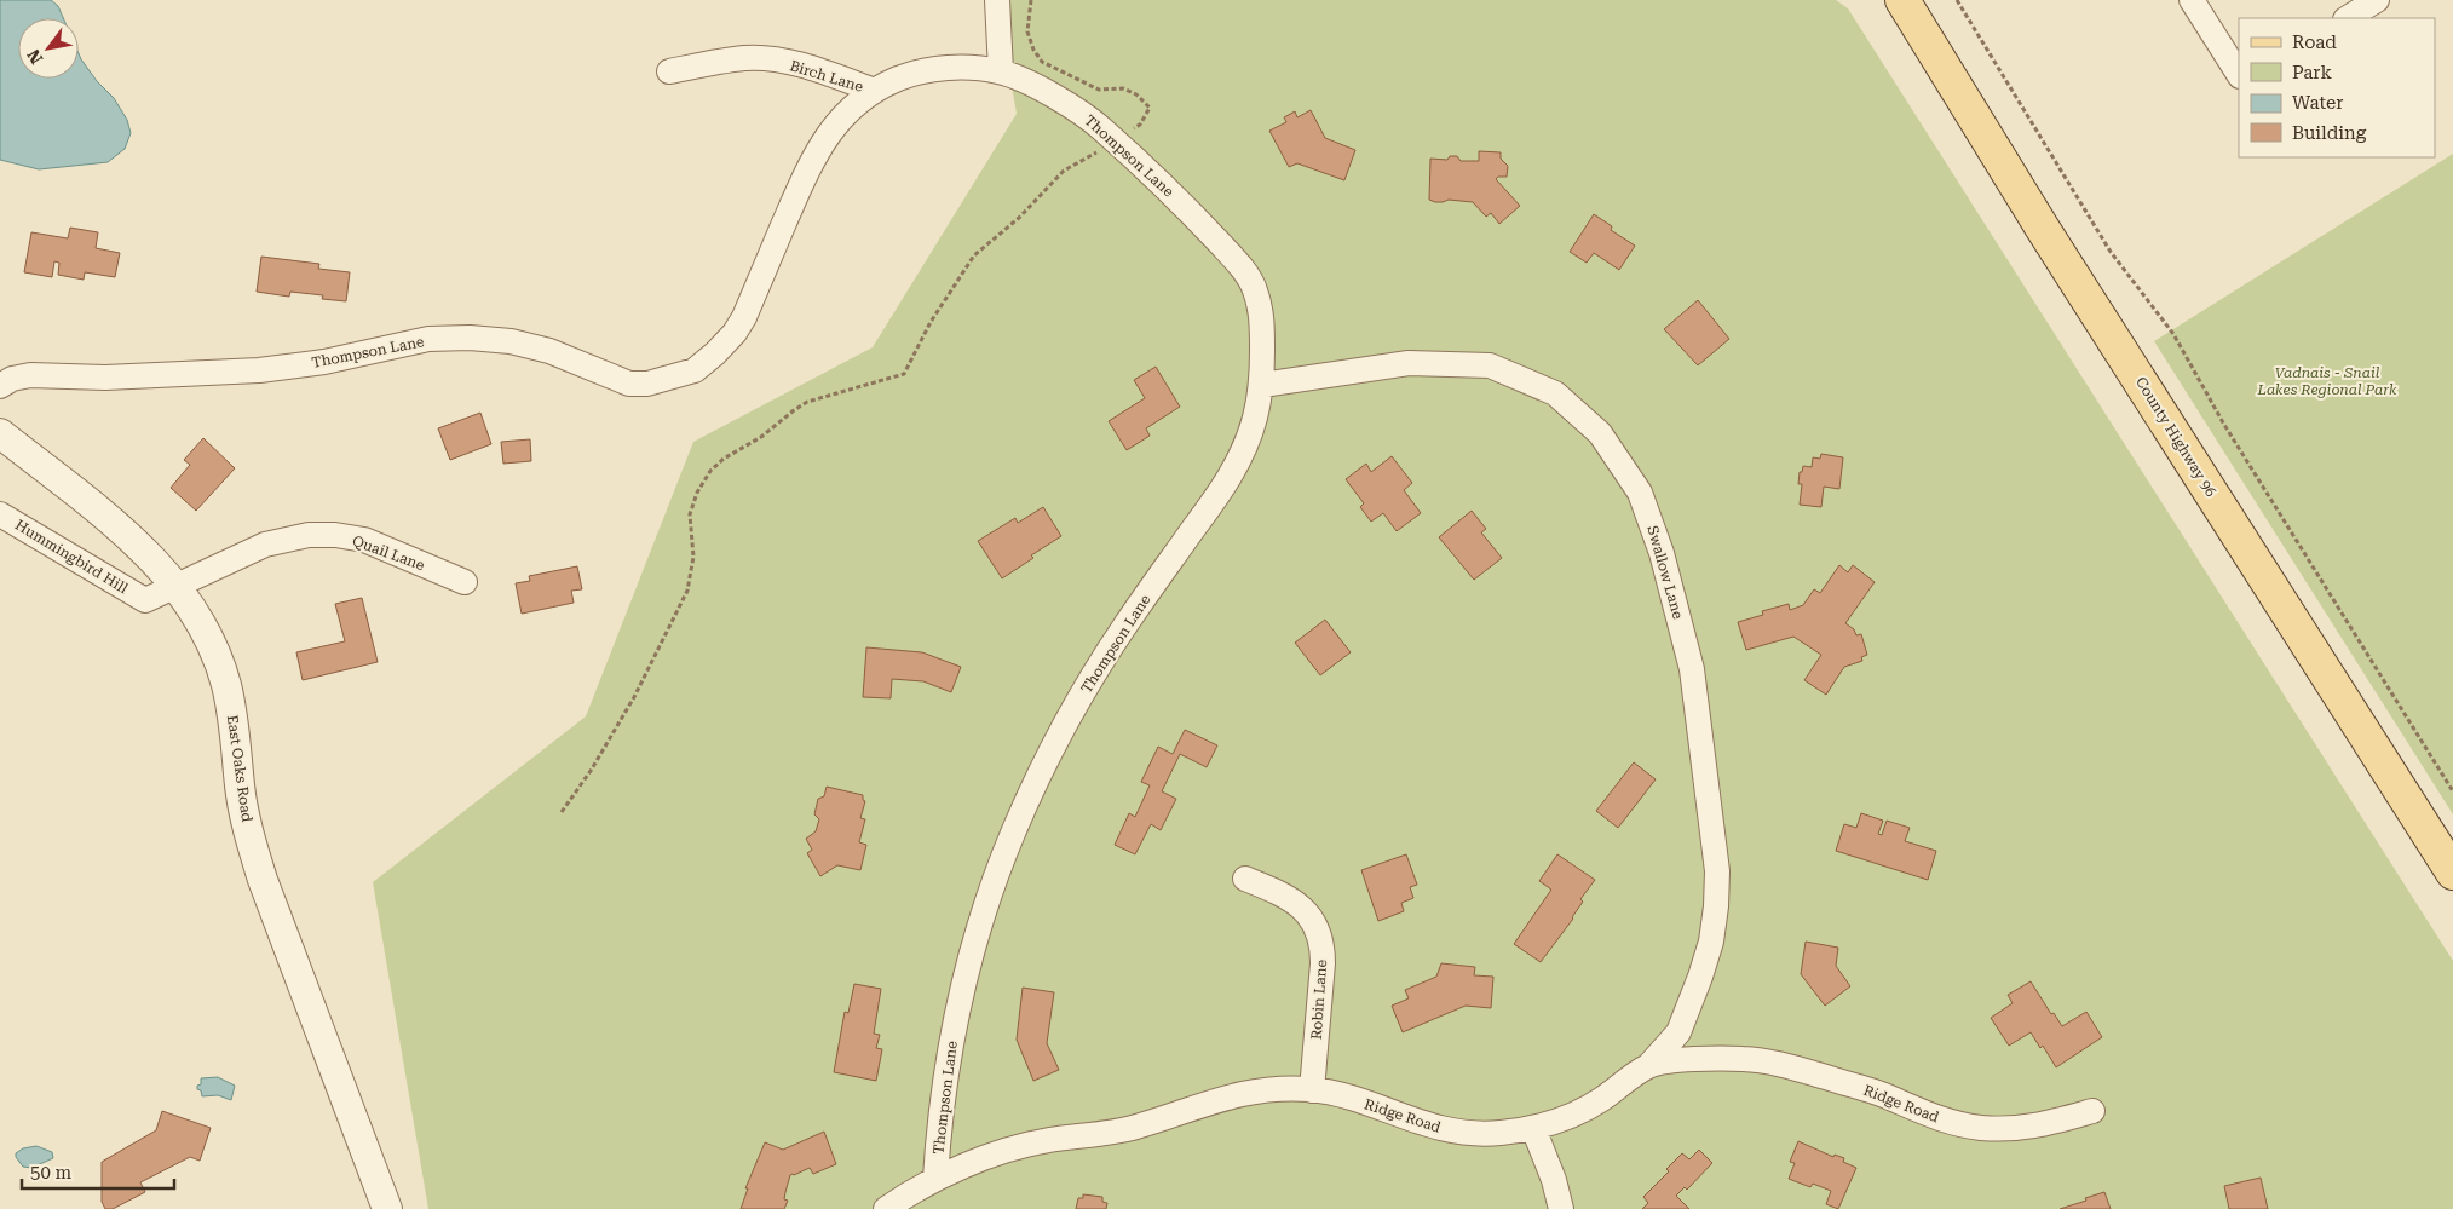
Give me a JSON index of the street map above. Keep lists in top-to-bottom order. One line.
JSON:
{"streets":{"main road":["County Highway 96"],"street":["Birch Lane","Thompson Lane","Quail Lane","Hummingbird Hill","Swallow Lane","East Oaks Road","Robin Lane","Ridge Road"]},"crossings":[["Birch Lane","Thompson Lane"],["Thompson Lane","Swallow Lane"],["Thompson Lane","Ridge Road"],["Quail Lane","Hummingbird Hill"],["Quail Lane","East Oaks Road"],["Hummingbird Hill","East Oaks Road"],["Swallow Lane","Ridge Road"],["Robin Lane","Ridge Road"]],"parks":["Vadnais - Snail Lakes Regional Park"],"legend":["Road","Park","Water","Building"],"scale_bar":"50 m","north":"bottom left"}
